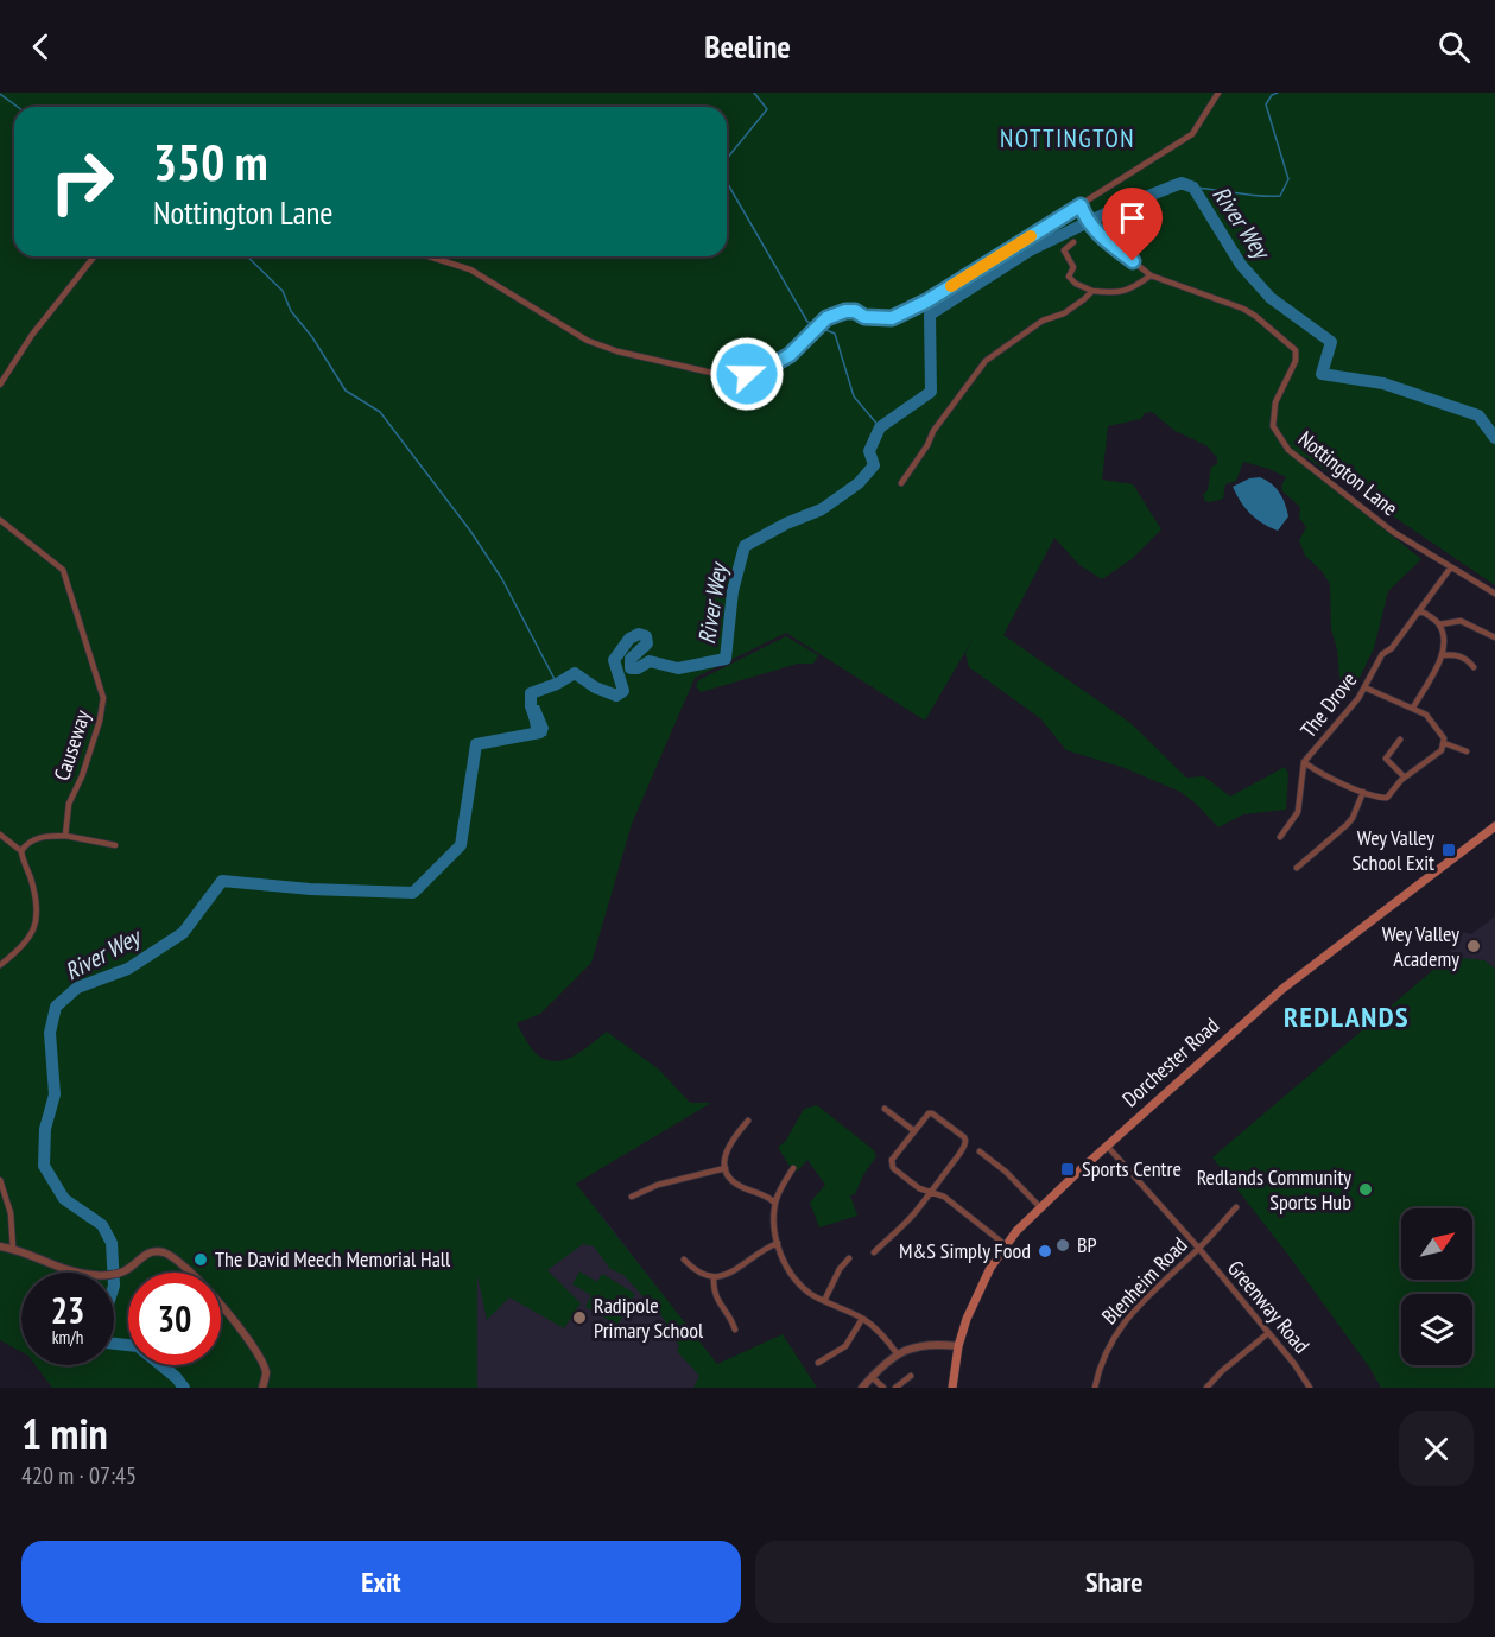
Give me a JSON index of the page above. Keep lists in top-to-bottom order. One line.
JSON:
{"streets":{"main road":["Dorchester Road"],"street":["Nottington Lane","The Drove","Causeway","Blenheim Road","Greenway Road"]},"crossings":[["Nottington Lane","The Drove"],["Dorchester Road","Greenway Road"],["Blenheim Road","Greenway Road"]],"districts":["NOTTINGTON","REDLANDS"],"water":["River Wey"],"places":{"transit":["Wey Valley School Exit","Sports Centre"],"other":["Wey Valley Academy","Redlands Community Sports Hub","BP","M&S Simply Food","The David Meech Memorial Hall","Radipole Primary School"]},"north":"top right","page":{"header":"Beeline","turn":["350 m","Nottington Lane"],"speed":"23 km/h","limit":"30","heading":["1 min","420 m · 07:45"],"buttons":["Exit","Share"]}}
